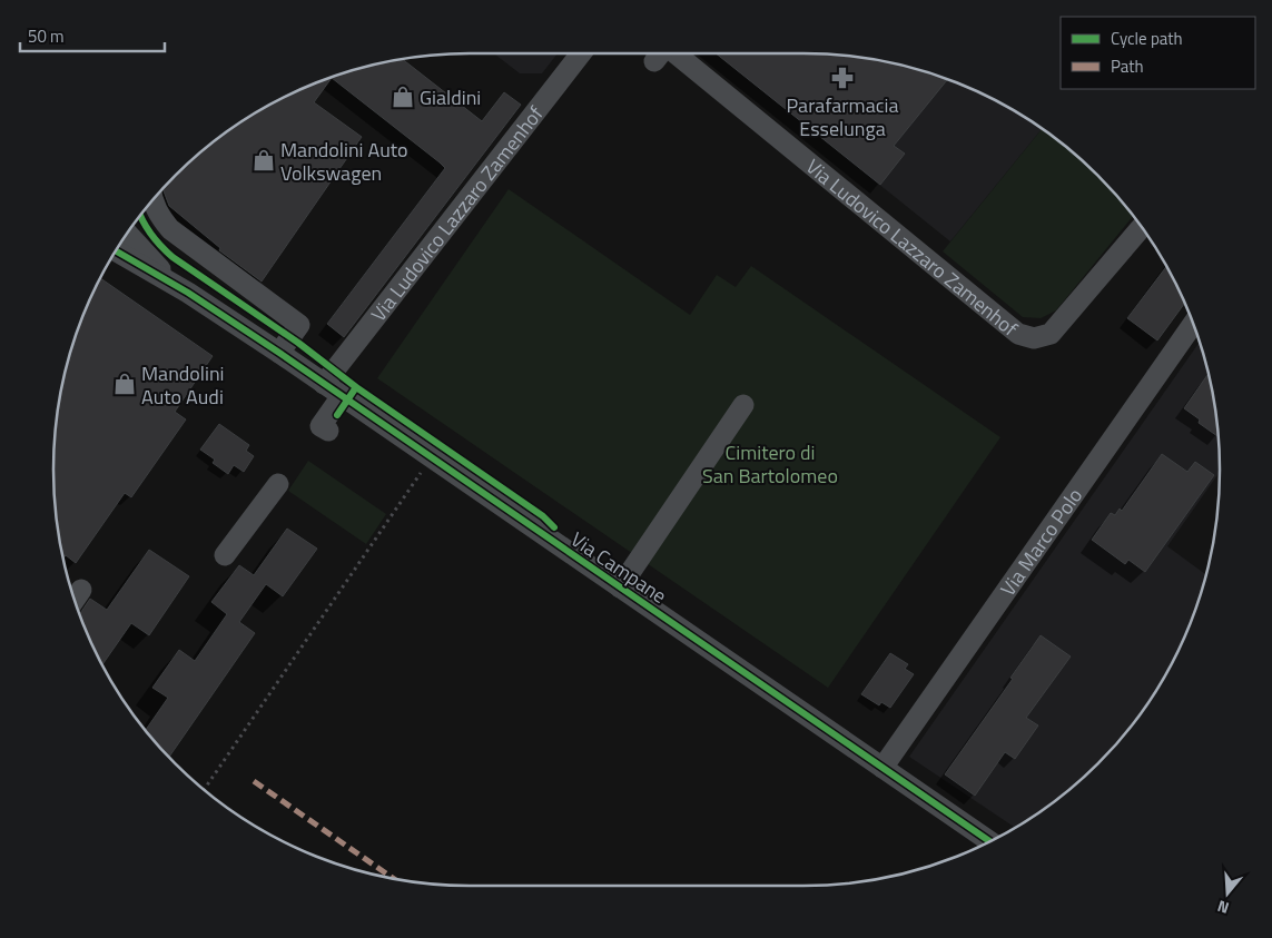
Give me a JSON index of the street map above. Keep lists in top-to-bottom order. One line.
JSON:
{"streets":{"street":["Via Ludovico Lazzaro Zamenhof","Via Marco Polo","Via Campane"]},"crossings":[["Via Ludovico Lazzaro Zamenhof","Via Campane"],["Via Marco Polo","Via Campane"]],"parks":["Cimitero di San Bartolomeo"],"places":{"pharmacy":["Parafarmacia Esselunga"],"shop":["Gialdini","Mandolini Auto Volkswagen","Mandolini Auto Audi"]},"legend":["Cycle path","Path"],"scale_bar":"50 m","north":"bottom"}
